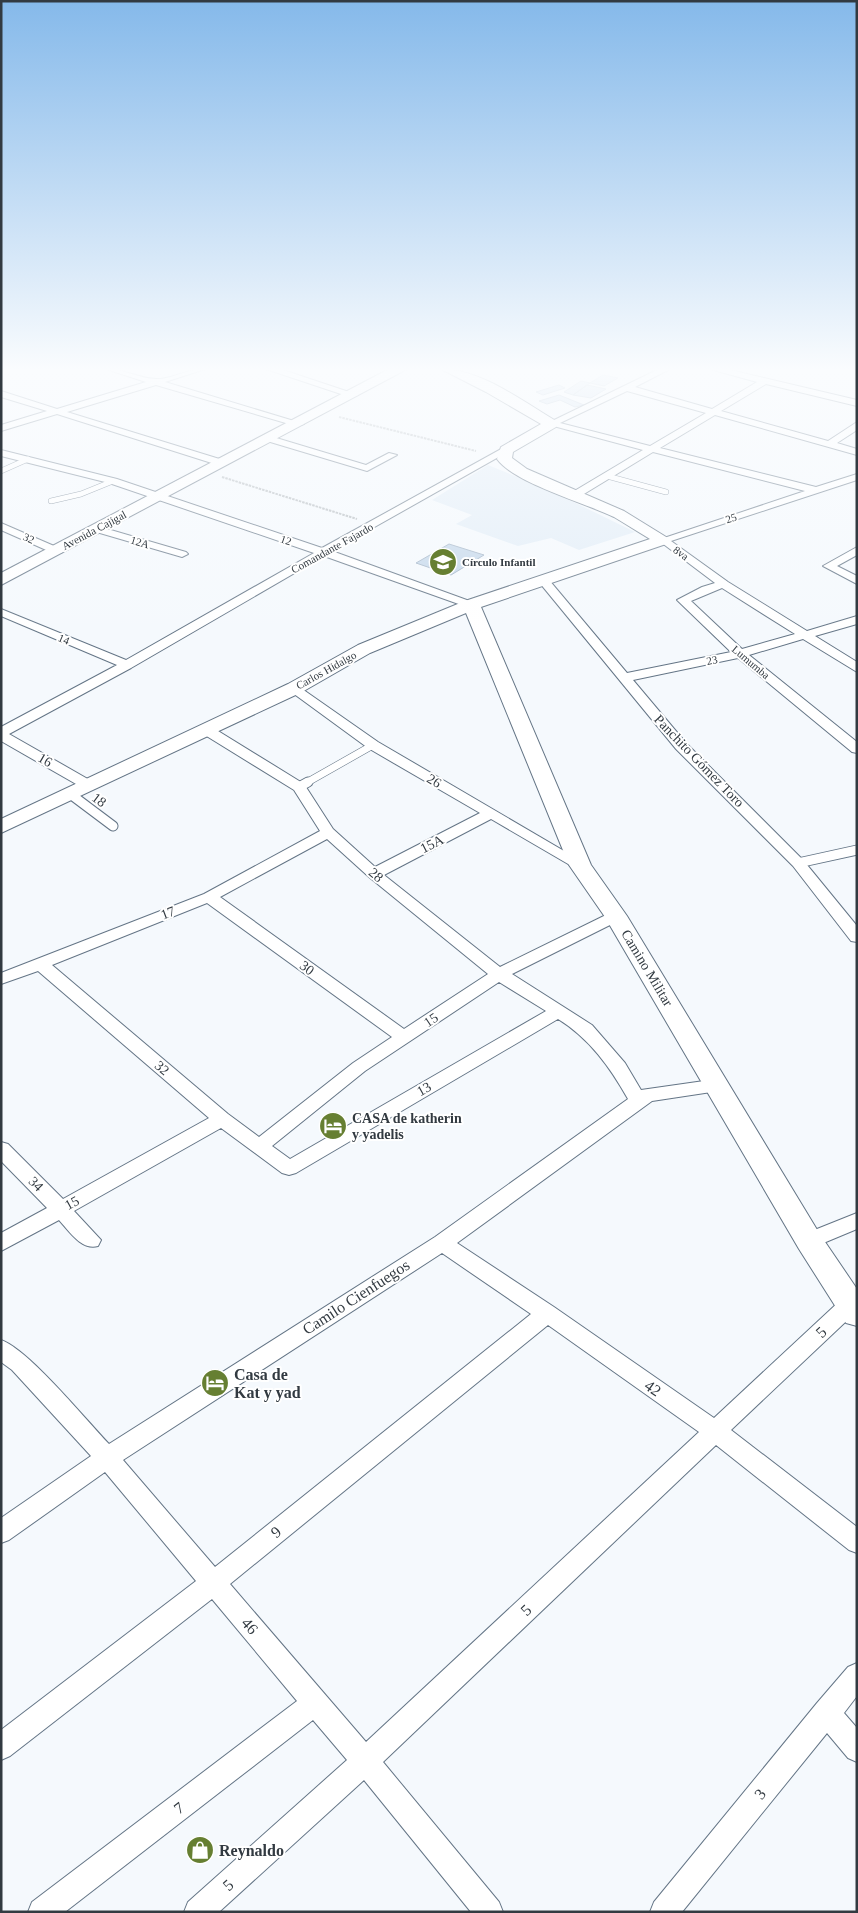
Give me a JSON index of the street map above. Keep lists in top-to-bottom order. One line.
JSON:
{"streets":{"main road":["Avenida Cajigal","8va","Carlos Hidalgo","Camino Militar"],"street":["25","32","12","12A","Comandante Fajardo","14","23","Lumumba","16","Panchito Gómez Toro","26","15A","28","17","30","15","13","34","Camilo Cienfuegos","5","42","9","46","3","7"],"lane":["18"]},"crossings":[["25","8va"],["25","Carlos Hidalgo"],["Avenida Cajigal","32"],["Avenida Cajigal","12"],["Avenida Cajigal","12A"],["32","17"],["32","15"],["32","13"],["12","Comandante Fajardo"],["12","Carlos Hidalgo"],["12","Camino Militar"],["Comandante Fajardo","14"],["Comandante Fajardo","16"],["8va","23"],["8va","Lumumba"],["8va","Carlos Hidalgo"],["23","Lumumba"],["23","Panchito Gómez Toro"],["Carlos Hidalgo","16"],["Carlos Hidalgo","Panchito Gómez Toro"],["Carlos Hidalgo","26"],["Carlos Hidalgo","18"],["Carlos Hidalgo","28"],["Carlos Hidalgo","Camino Militar"],["26","15A"],["26","Camino Militar"],["15A","28"],["28","17"],["28","15"],["28","13"],["28","Camilo Cienfuegos"],["17","30"],["30","15"],["Camino Militar","15"],["Camino Militar","Camilo Cienfuegos"],["Camino Militar","5"],["15","34"],["Camilo Cienfuegos","42"],["Camilo Cienfuegos","46"],["5","42"],["5","46"],["42","9"],["9","46"],["46","7"]],"places":{"school or university":["Círculo Infantil"],"hotel":["CASA de katherin y yadelis","Casa de Kat y yad"],"shop":["Reynaldo"]}}
